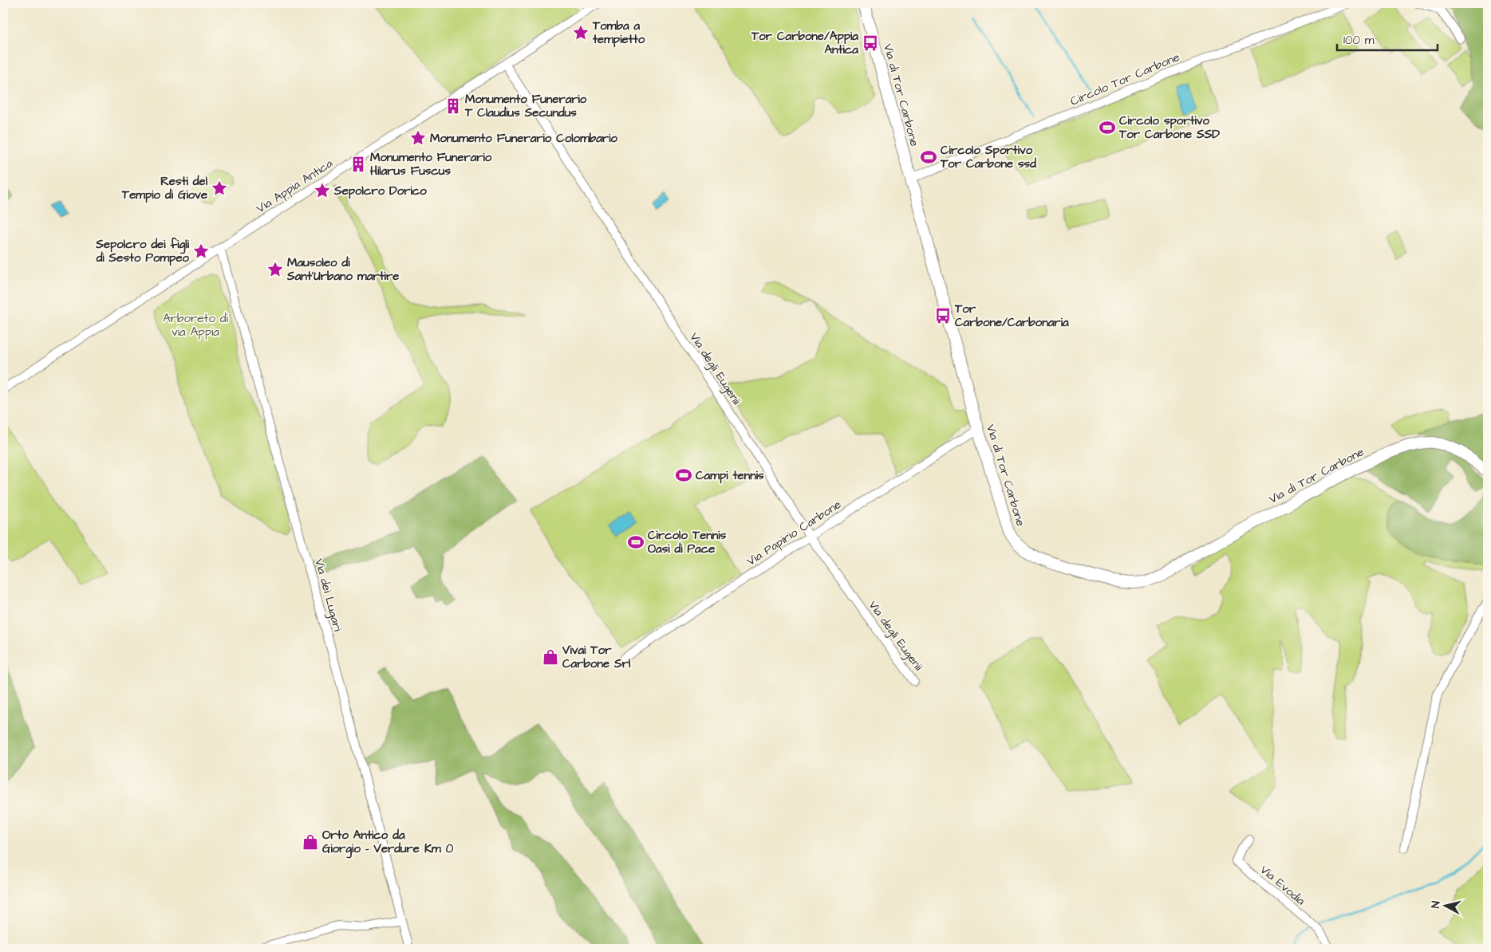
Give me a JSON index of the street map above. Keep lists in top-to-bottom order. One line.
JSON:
{"streets":{"main road":["Via di Tor Carbone"],"street":["Circolo Tor Carbone","Via Appia Antica","Via degli Eugenii","Via Papirio Carbone","Via dei Lugari","Via Evodia"]},"crossings":[["Circolo Tor Carbone","Via di Tor Carbone"],["Via di Tor Carbone","Via Papirio Carbone"],["Via Appia Antica","Via degli Eugenii"],["Via Appia Antica","Via dei Lugari"],["Via degli Eugenii","Via Papirio Carbone"]],"parks":["Arboreto di via Appia"],"places":{"place":["Tomba a tempietto","Monumento Funerario Colombario","Resti del Tempio di Giove","Sepolcro Dorico","Sepolcro dei figli di Sesto Pompeo","Mausoleo di Sant'Urbano martire"],"bus stop":["Tor Carbone/Appia Antica","Tor Carbone/Carbonaria"],"building":["Monumento Funerario T Claudius Secundus","Monumento Funerario Hilarus Fuscus"],"sports":["Circolo sportivo Tor Carbone SSD","Circolo Sportivo Tor Carbone ssd","Campi tennis","Circolo Tennis Oasi di Pace"],"shop":["Vivai Tor Carbone Srl","Orto Antico da Giorgio - Verdure Km 0"]},"scale_bar":"100 m","north":"left"}
